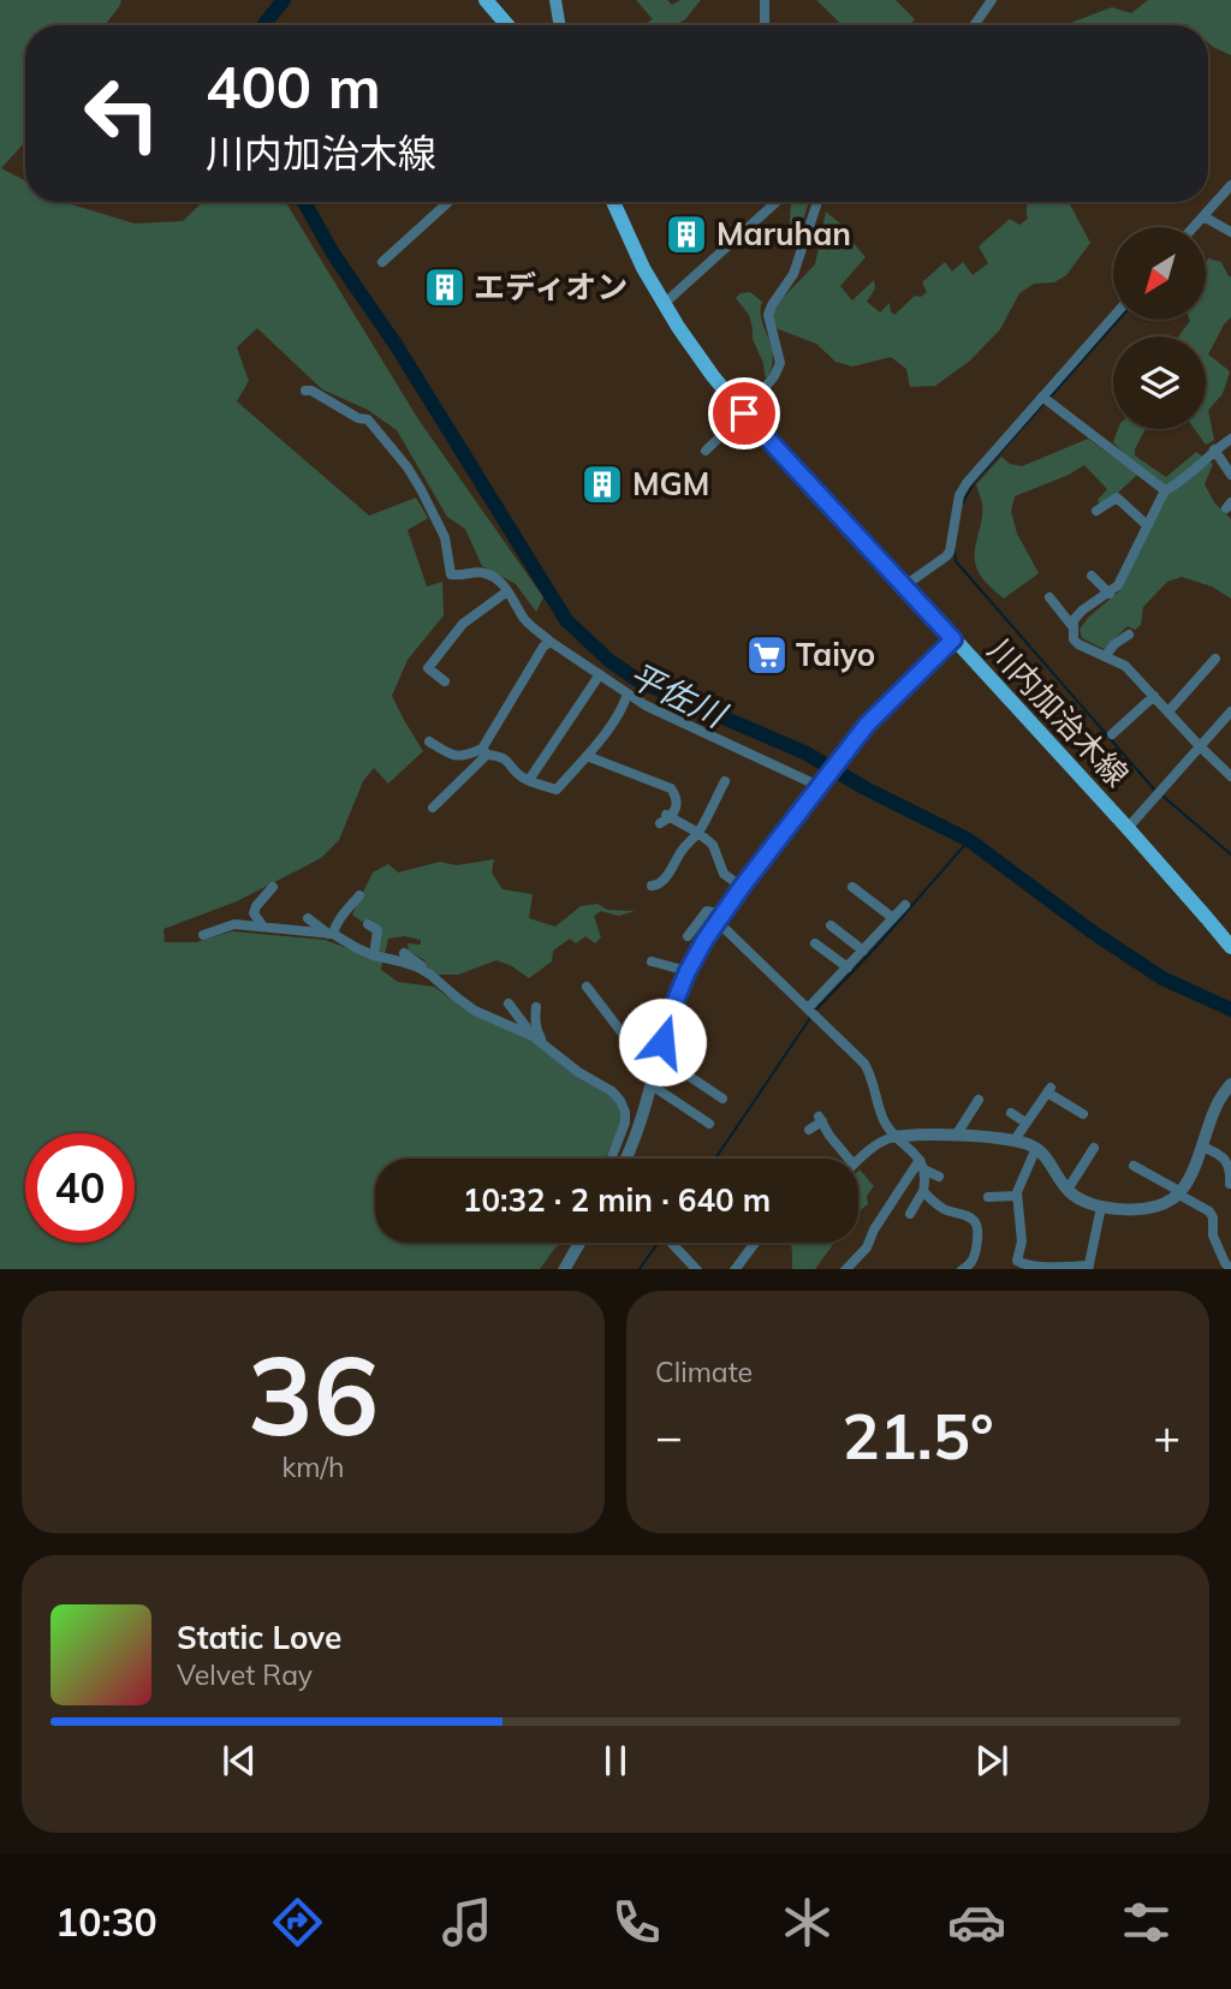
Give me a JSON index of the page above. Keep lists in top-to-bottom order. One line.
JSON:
{"streets":{"main road":["川内加治木線"]},"water":["平佐川"],"places":{"building":["Maruhan","エディオン","MGM"],"supermarket":["Taiyo"]},"north":"bottom left","page":{"turn":["400 m","川内加治木線"],"limit":"40","trip":"10:32 · 2 min · 640 m","tile":[["36","km/h"],"Climate"],"heat":["−","21.5°","+"],"song":["Static Love","Velvet Ray"],"tabs":"10:30"}}
